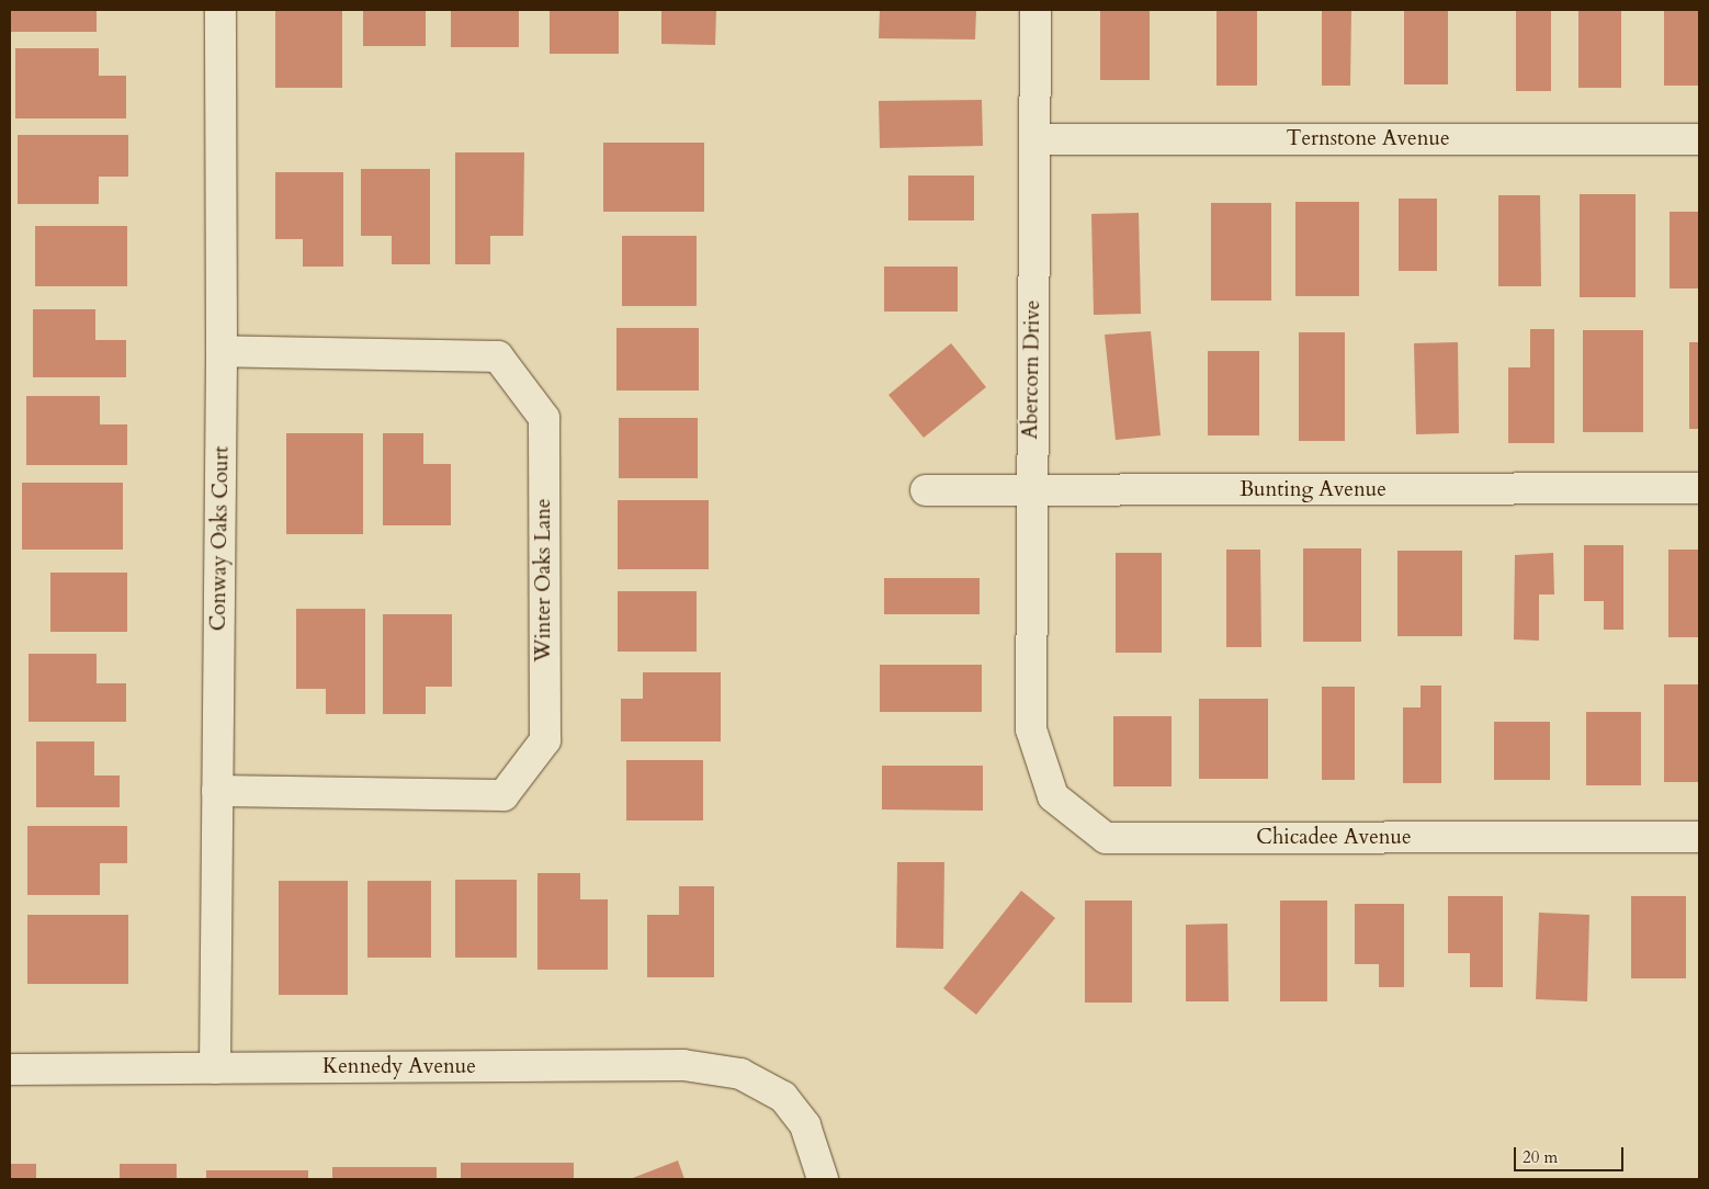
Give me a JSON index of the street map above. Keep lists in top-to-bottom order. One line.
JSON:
{"streets":{"street":["Ternstone Avenue","Abercorn Drive","Bunting Avenue","Conway Oaks Court","Winter Oaks Lane","Chicadee Avenue","Kennedy Avenue"]},"crossings":[["Ternstone Avenue","Abercorn Drive"],["Abercorn Drive","Bunting Avenue"],["Abercorn Drive","Chicadee Avenue"],["Conway Oaks Court","Winter Oaks Lane"],["Conway Oaks Court","Kennedy Avenue"]],"scale_bar":"20 m"}
